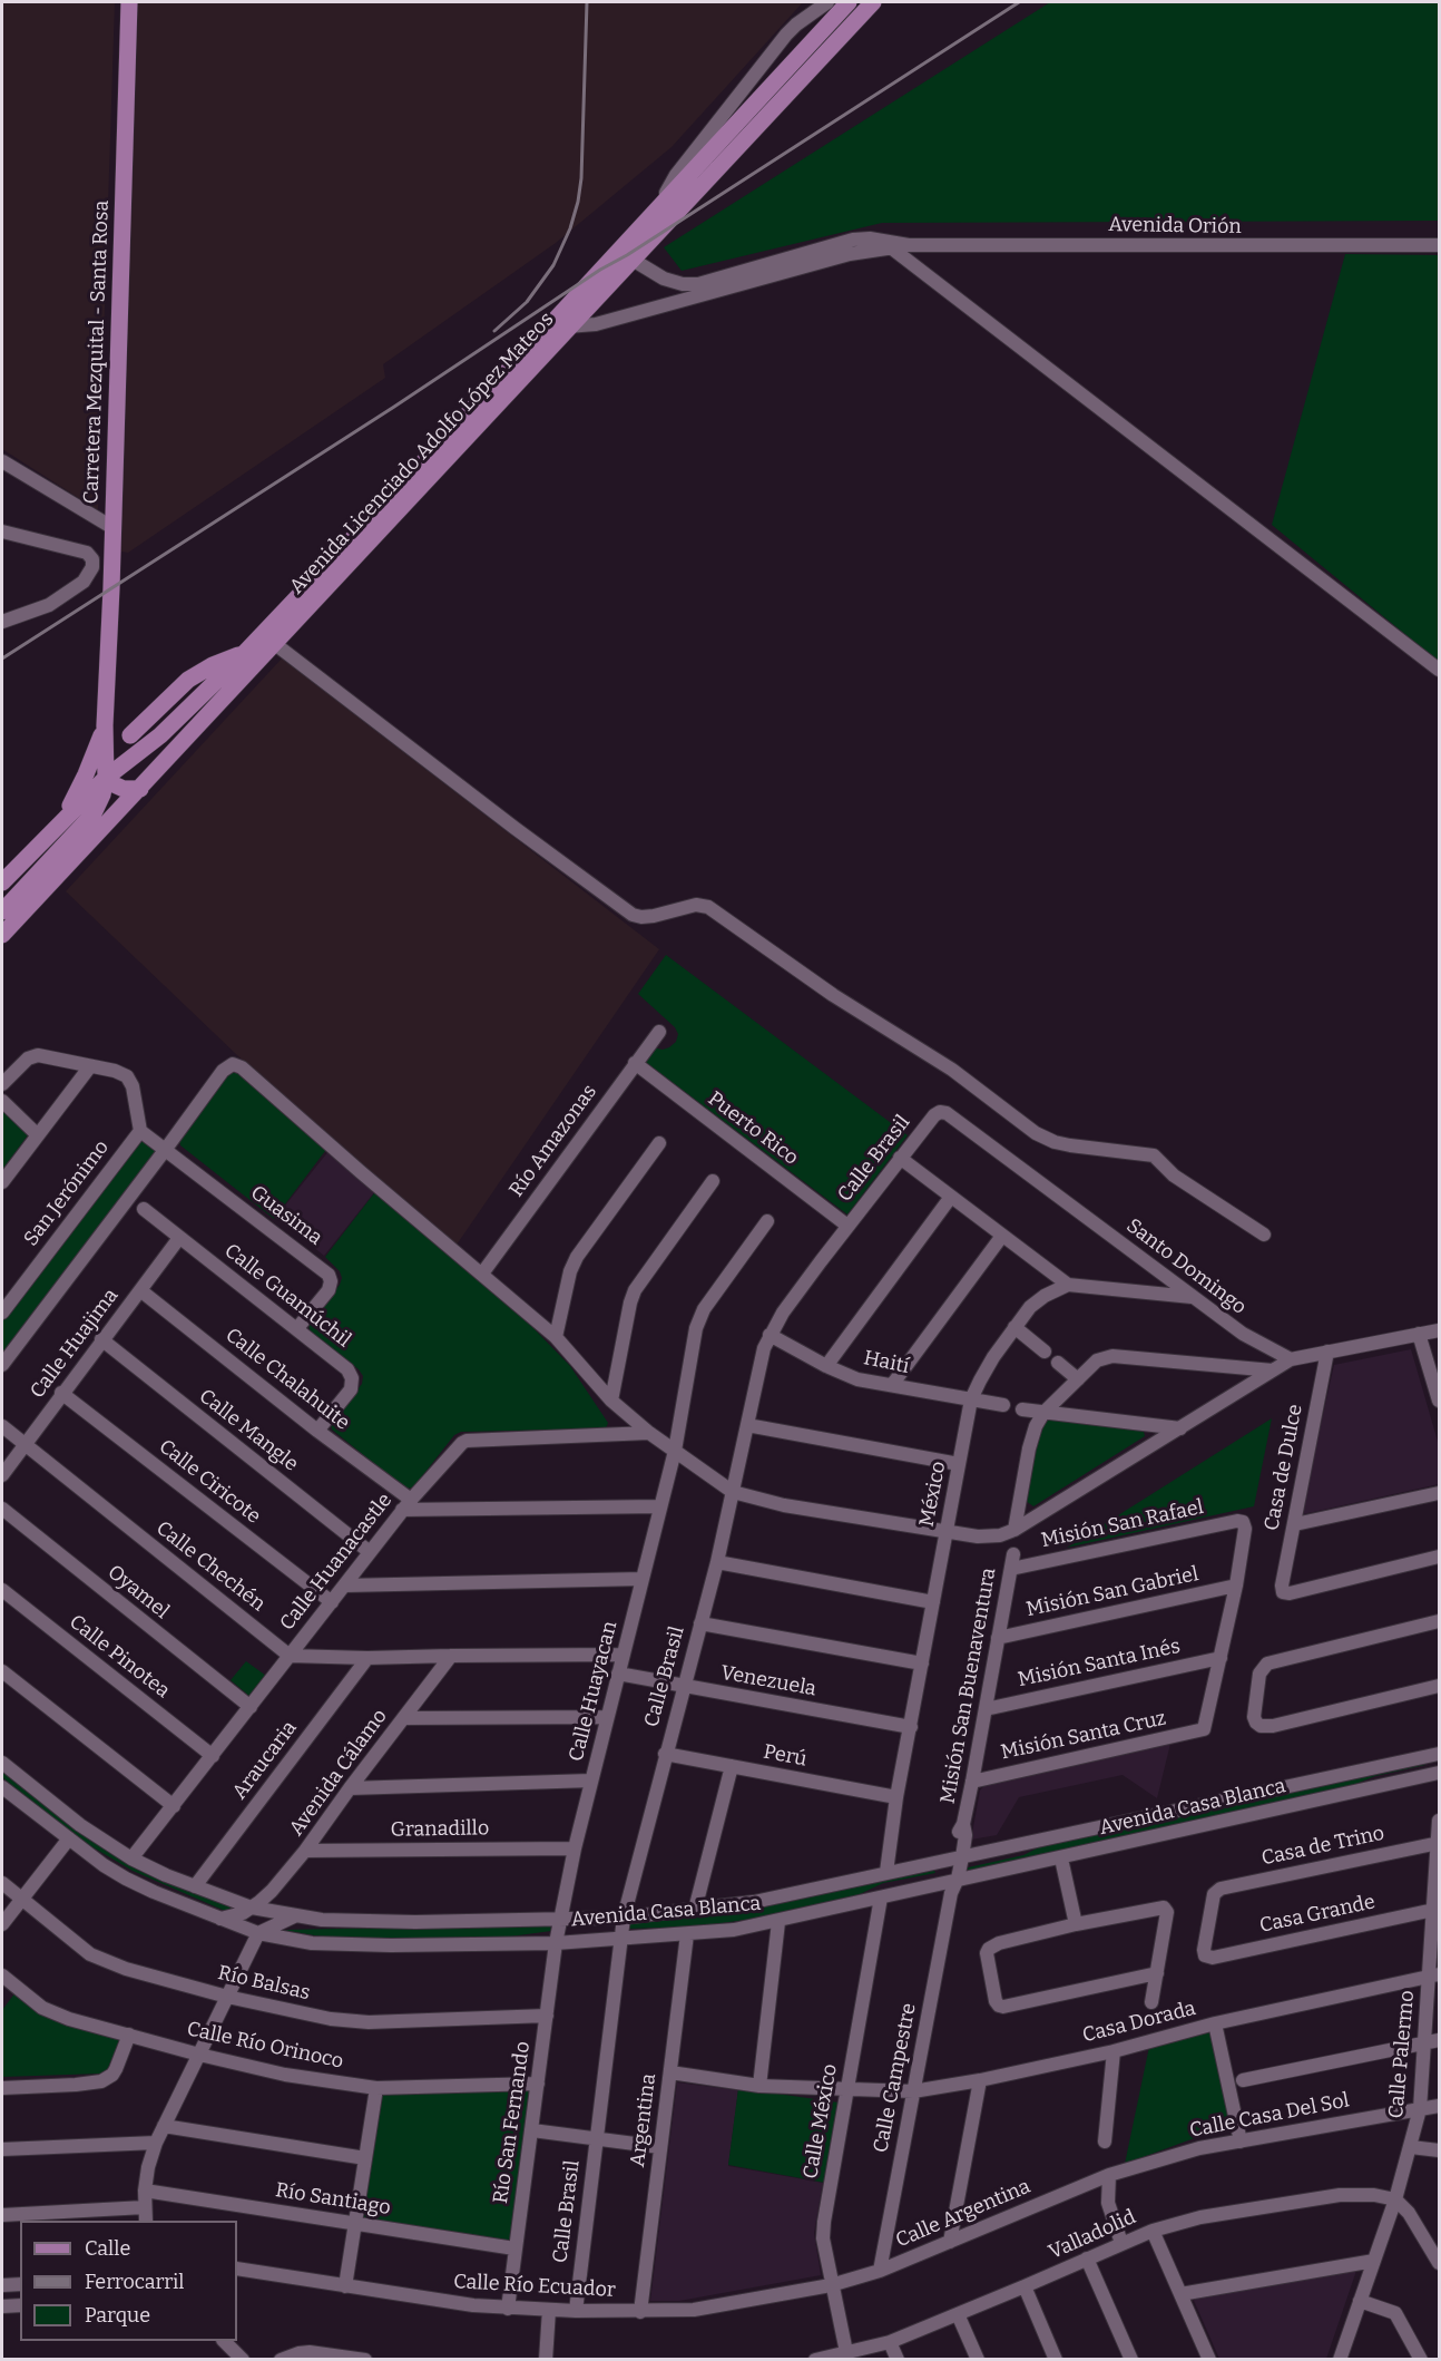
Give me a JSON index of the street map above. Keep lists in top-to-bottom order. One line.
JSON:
{"streets":{"main road":["Carretera Mezquital - Santa Rosa","Avenida Licenciado Adolfo López Mateos"],"street":["Avenida Orión","Puerto Rico","Río Amazonas","Calle Brasil","San Jerónimo","Guasima","Santo Domingo","Calle Guamúchil","Calle Huajima","Haití","Calle Chalahuite","Calle Mangle","Casa de Dulce","Calle Ciricote","México","Misión San Rafael","Calle Huanacastle","Calle Chechén","Oyamel","Misión San Gabriel","Calle Pinotea","Misión Santa Inés","Venezuela","Misión San Buenaventura","Calle Huayacan","Misión Santa Cruz","Perú","Araucaria","Avenida Cálamo","Avenida Casa Blanca","Granadillo","Casa de Trino","Casa Grande","Río Balsas","Casa Dorada","Calle Río Orinoco","Calle Palermo","Calle Campestre","Calle Casa Del Sol","Argentina","Calle México","Río San Fernando","Río Santiago","Calle Argentina","Valladolid","Calle Río Ecuador"]},"crossings":[["Avenida Orión","Avenida Licenciado Adolfo López Mateos"],["Puerto Rico","Río Amazonas"],["Puerto Rico","Calle Brasil"],["Calle Brasil","Santo Domingo"],["Calle Brasil","Haití"],["Calle Brasil","Venezuela"],["Calle Brasil","Perú"],["Calle Brasil","Avenida Casa Blanca"],["Calle Brasil","Calle Río Ecuador"],["Guasima","Calle Guamúchil"],["Calle Guamúchil","Calle Huajima"],["Calle Guamúchil","Calle Chalahuite"],["Calle Huajima","Calle Chalahuite"],["Calle Huajima","Calle Mangle"],["Calle Huajima","Calle Ciricote"],["Calle Huajima","Calle Chechén"],["Haití","México"],["Calle Chalahuite","Calle Huanacastle"],["Calle Mangle","Calle Huanacastle"],["Calle Ciricote","Calle Huanacastle"],["México","Venezuela"],["México","Perú"],["México","Avenida Casa Blanca"],["Misión San Rafael","Misión San Gabriel"],["Misión San Rafael","Misión San Buenaventura"],["Calle Huanacastle","Calle Chechén"],["Calle Huanacastle","Oyamel"],["Calle Huanacastle","Calle Pinotea"],["Calle Huanacastle","Avenida Casa Blanca"],["Misión San Gabriel","Misión San Buenaventura"],["Misión Santa Inés","Misión San Buenaventura"],["Misión Santa Inés","Misión Santa Cruz"],["Venezuela","Calle Huayacan"],["Misión San Buenaventura","Misión Santa Cruz"],["Misión San Buenaventura","Avenida Casa Blanca"],["Misión San Buenaventura","Calle Campestre"],["Calle Huayacan","Avenida Casa Blanca"],["Calle Huayacan","Granadillo"],["Calle Huayacan","Río San Fernando"],["Araucaria","Avenida Casa Blanca"],["Avenida Cálamo","Avenida Casa Blanca"],["Avenida Cálamo","Granadillo"],["Avenida Casa Blanca","Calle Campestre"],["Avenida Casa Blanca","Argentina"],["Avenida Casa Blanca","Calle México"],["Avenida Casa Blanca","Río San Fernando"],["Casa de Trino","Casa Grande"],["Casa de Trino","Calle Palermo"],["Casa Grande","Calle Palermo"],["Río Balsas","Río San Fernando"],["Casa Dorada","Calle Palermo"],["Casa Dorada","Calle Campestre"],["Casa Dorada","Argentina"],["Casa Dorada","Calle México"],["Calle Río Orinoco","Río San Fernando"],["Calle Palermo","Calle Casa Del Sol"],["Calle Palermo","Valladolid"],["Calle Campestre","Calle Argentina"],["Calle Casa Del Sol","Calle Argentina"],["Argentina","Calle Río Ecuador"],["Calle México","Calle Argentina"],["Calle México","Valladolid"],["Calle México","Calle Río Ecuador"],["Río San Fernando","Río Santiago"],["Río San Fernando","Calle Río Ecuador"],["Calle Argentina","Calle Río Ecuador"]],"legend":["Calle","Ferrocarril","Parque"]}
